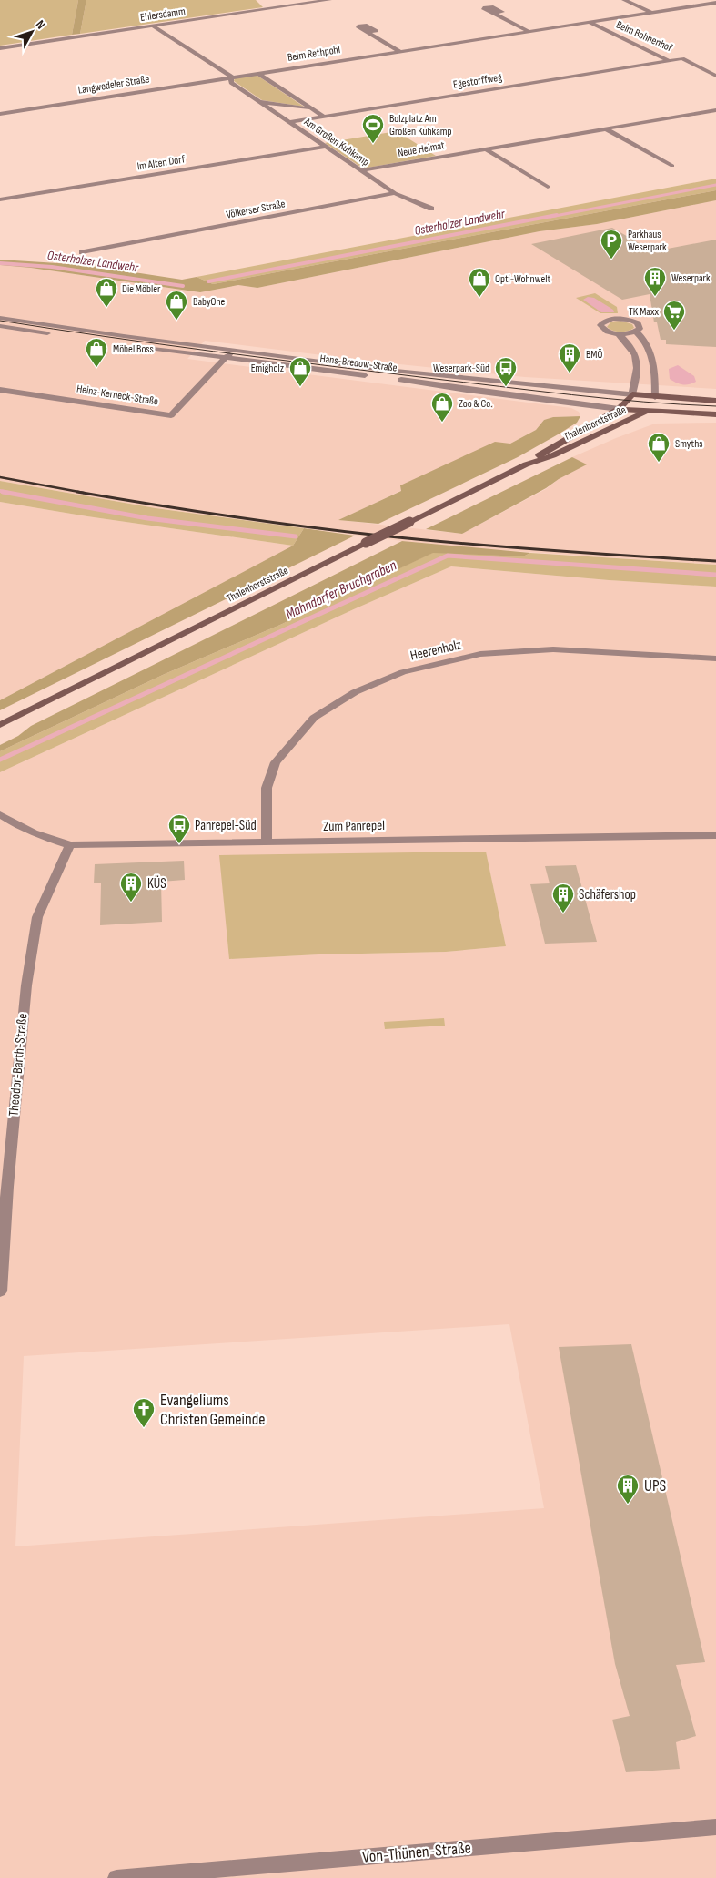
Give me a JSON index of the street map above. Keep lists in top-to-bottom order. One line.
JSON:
{"streets":{"main road":["Hans-Bredow-Straße","Thalenhorststraße"],"street":["Ehlersdamm","Beim Bohnenhof","Beim Rethpohl","Egestorffweg","Langwedeler Straße","Am Großen Kuhkamp","Neue Heimat","Im Alten Dorf","Völkerser Straße","Heinz-Kerneck-Straße","Heerenholz","Zum Panrepel","Theodor-Barth-Straße","Von-Thünen-Straße"]},"crossings":[["Ehlersdamm","Am Großen Kuhkamp"],["Beim Bohnenhof","Beim Rethpohl"],["Beim Bohnenhof","Egestorffweg"],["Beim Rethpohl","Langwedeler Straße"],["Beim Rethpohl","Am Großen Kuhkamp"],["Egestorffweg","Am Großen Kuhkamp"],["Langwedeler Straße","Am Großen Kuhkamp"],["Am Großen Kuhkamp","Neue Heimat"],["Am Großen Kuhkamp","Im Alten Dorf"],["Am Großen Kuhkamp","Völkerser Straße"],["Hans-Bredow-Straße","Heinz-Kerneck-Straße"],["Hans-Bredow-Straße","Thalenhorststraße"],["Heerenholz","Zum Panrepel"],["Zum Panrepel","Theodor-Barth-Straße"]],"water":["Osterholzer Landwehr","Mahndorfer Bruchgraben"],"places":{"sports":["Bolzplatz Am Großen Kuhkamp"],"parking":["Parkhaus Weserpark"],"building":["Weserpark","BMÖ","KÜS","Schäfershop","UPS"],"shop":["Opti-Wohnwelt","Die Möbler","BabyOne","Möbel Boss","Emigholz","Zoo & Co.","Smyths"],"supermarket":["TK Maxx"],"bus stop":["Weserpark-Süd","Panrepel-Süd"],"church":["Evangeliums Christen Gemeinde"]},"north":"top right"}
